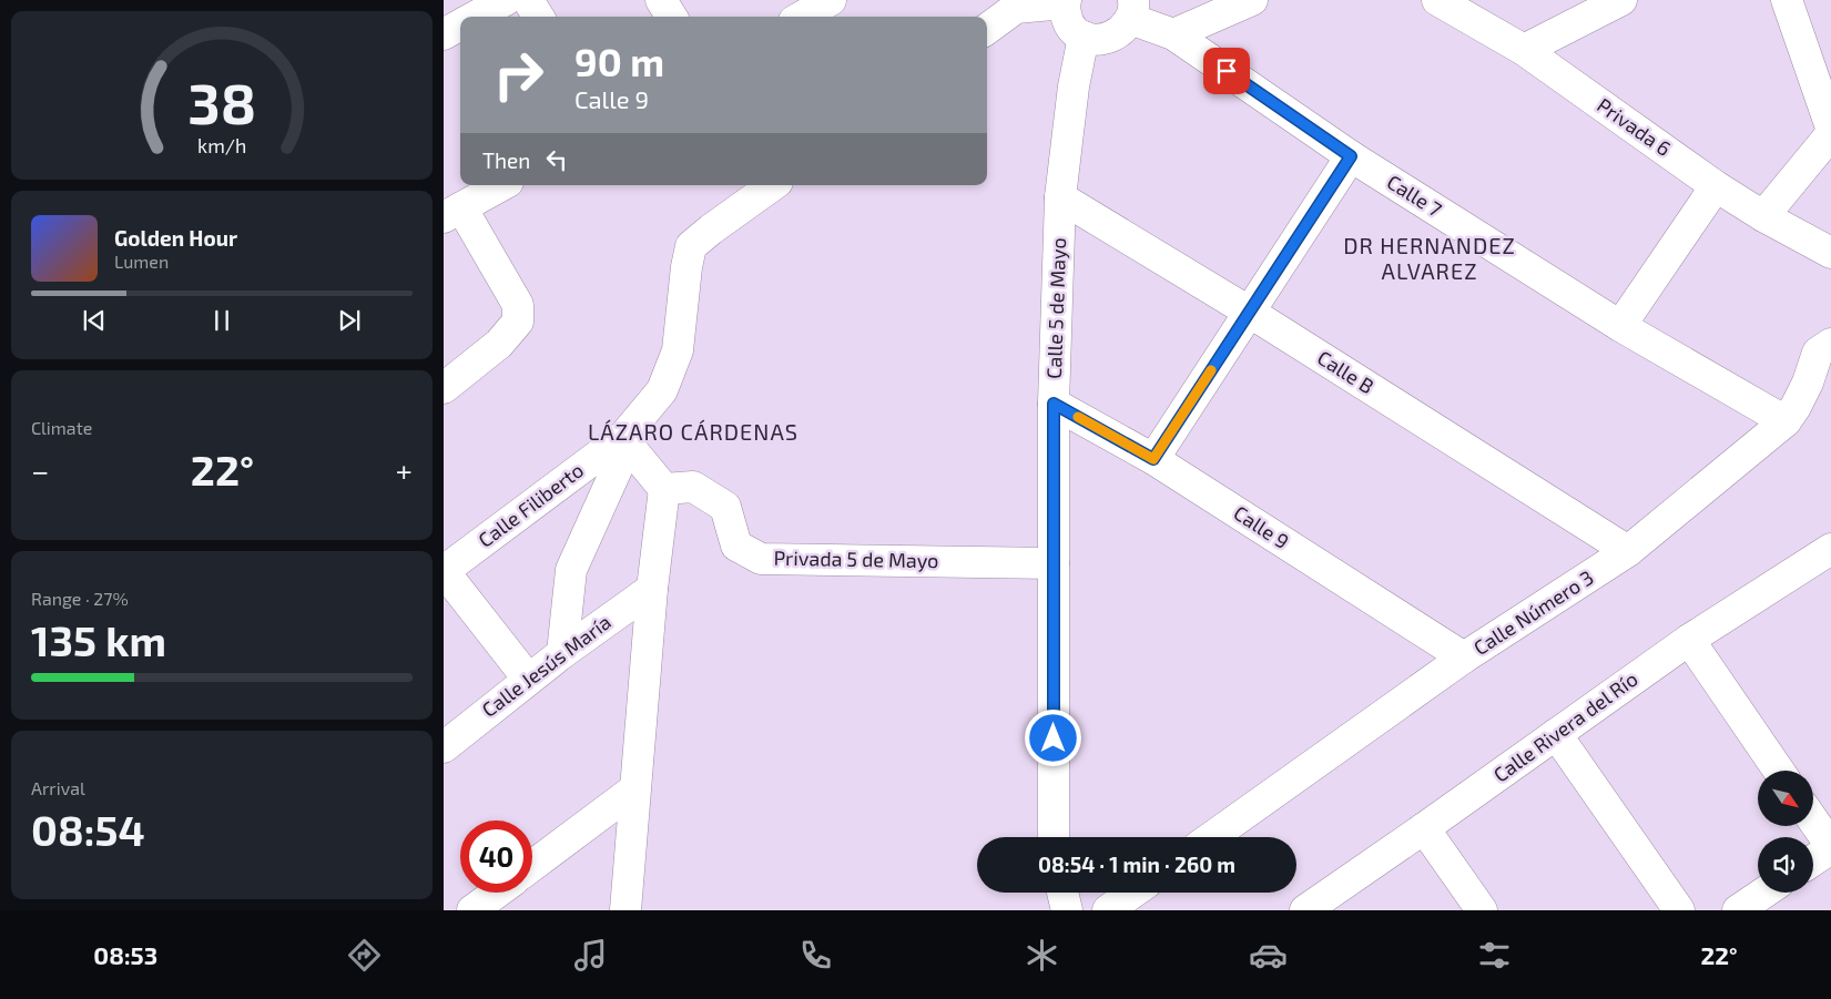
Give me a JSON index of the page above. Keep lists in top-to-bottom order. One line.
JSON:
{"streets":{"street":["Privada 6","Calle 7","Calle 5 de Mayo","Calle B","Calle Filiberto","Calle 9","Privada 5 de Mayo","Calle Número 3","Calle Jesús María","Calle Rivera del Río"]},"crossings":[["Calle 7","Calle Número 3"],["Calle 5 de Mayo","Calle B"],["Calle 5 de Mayo","Calle 9"],["Calle 5 de Mayo","Privada 5 de Mayo"],["Calle B","Calle Número 3"],["Calle 9","Calle Número 3"]],"districts":["DR HERNANDEZ ALVAREZ","LÁZARO CÁRDENAS"],"north":"bottom right","page":{"turn":["90 m","Calle 9"],"then":"Then","song":["Golden Hour","Lumen"],"tile":["Climate",["Range · 27%","135 km"],["Arrival","08:54"]],"heat":["−","22°","+"],"limit":"40","trip":"08:54 · 1 min · 260 m","tabs":["08:53","22°"],"gauge":["38","km/h"]}}
